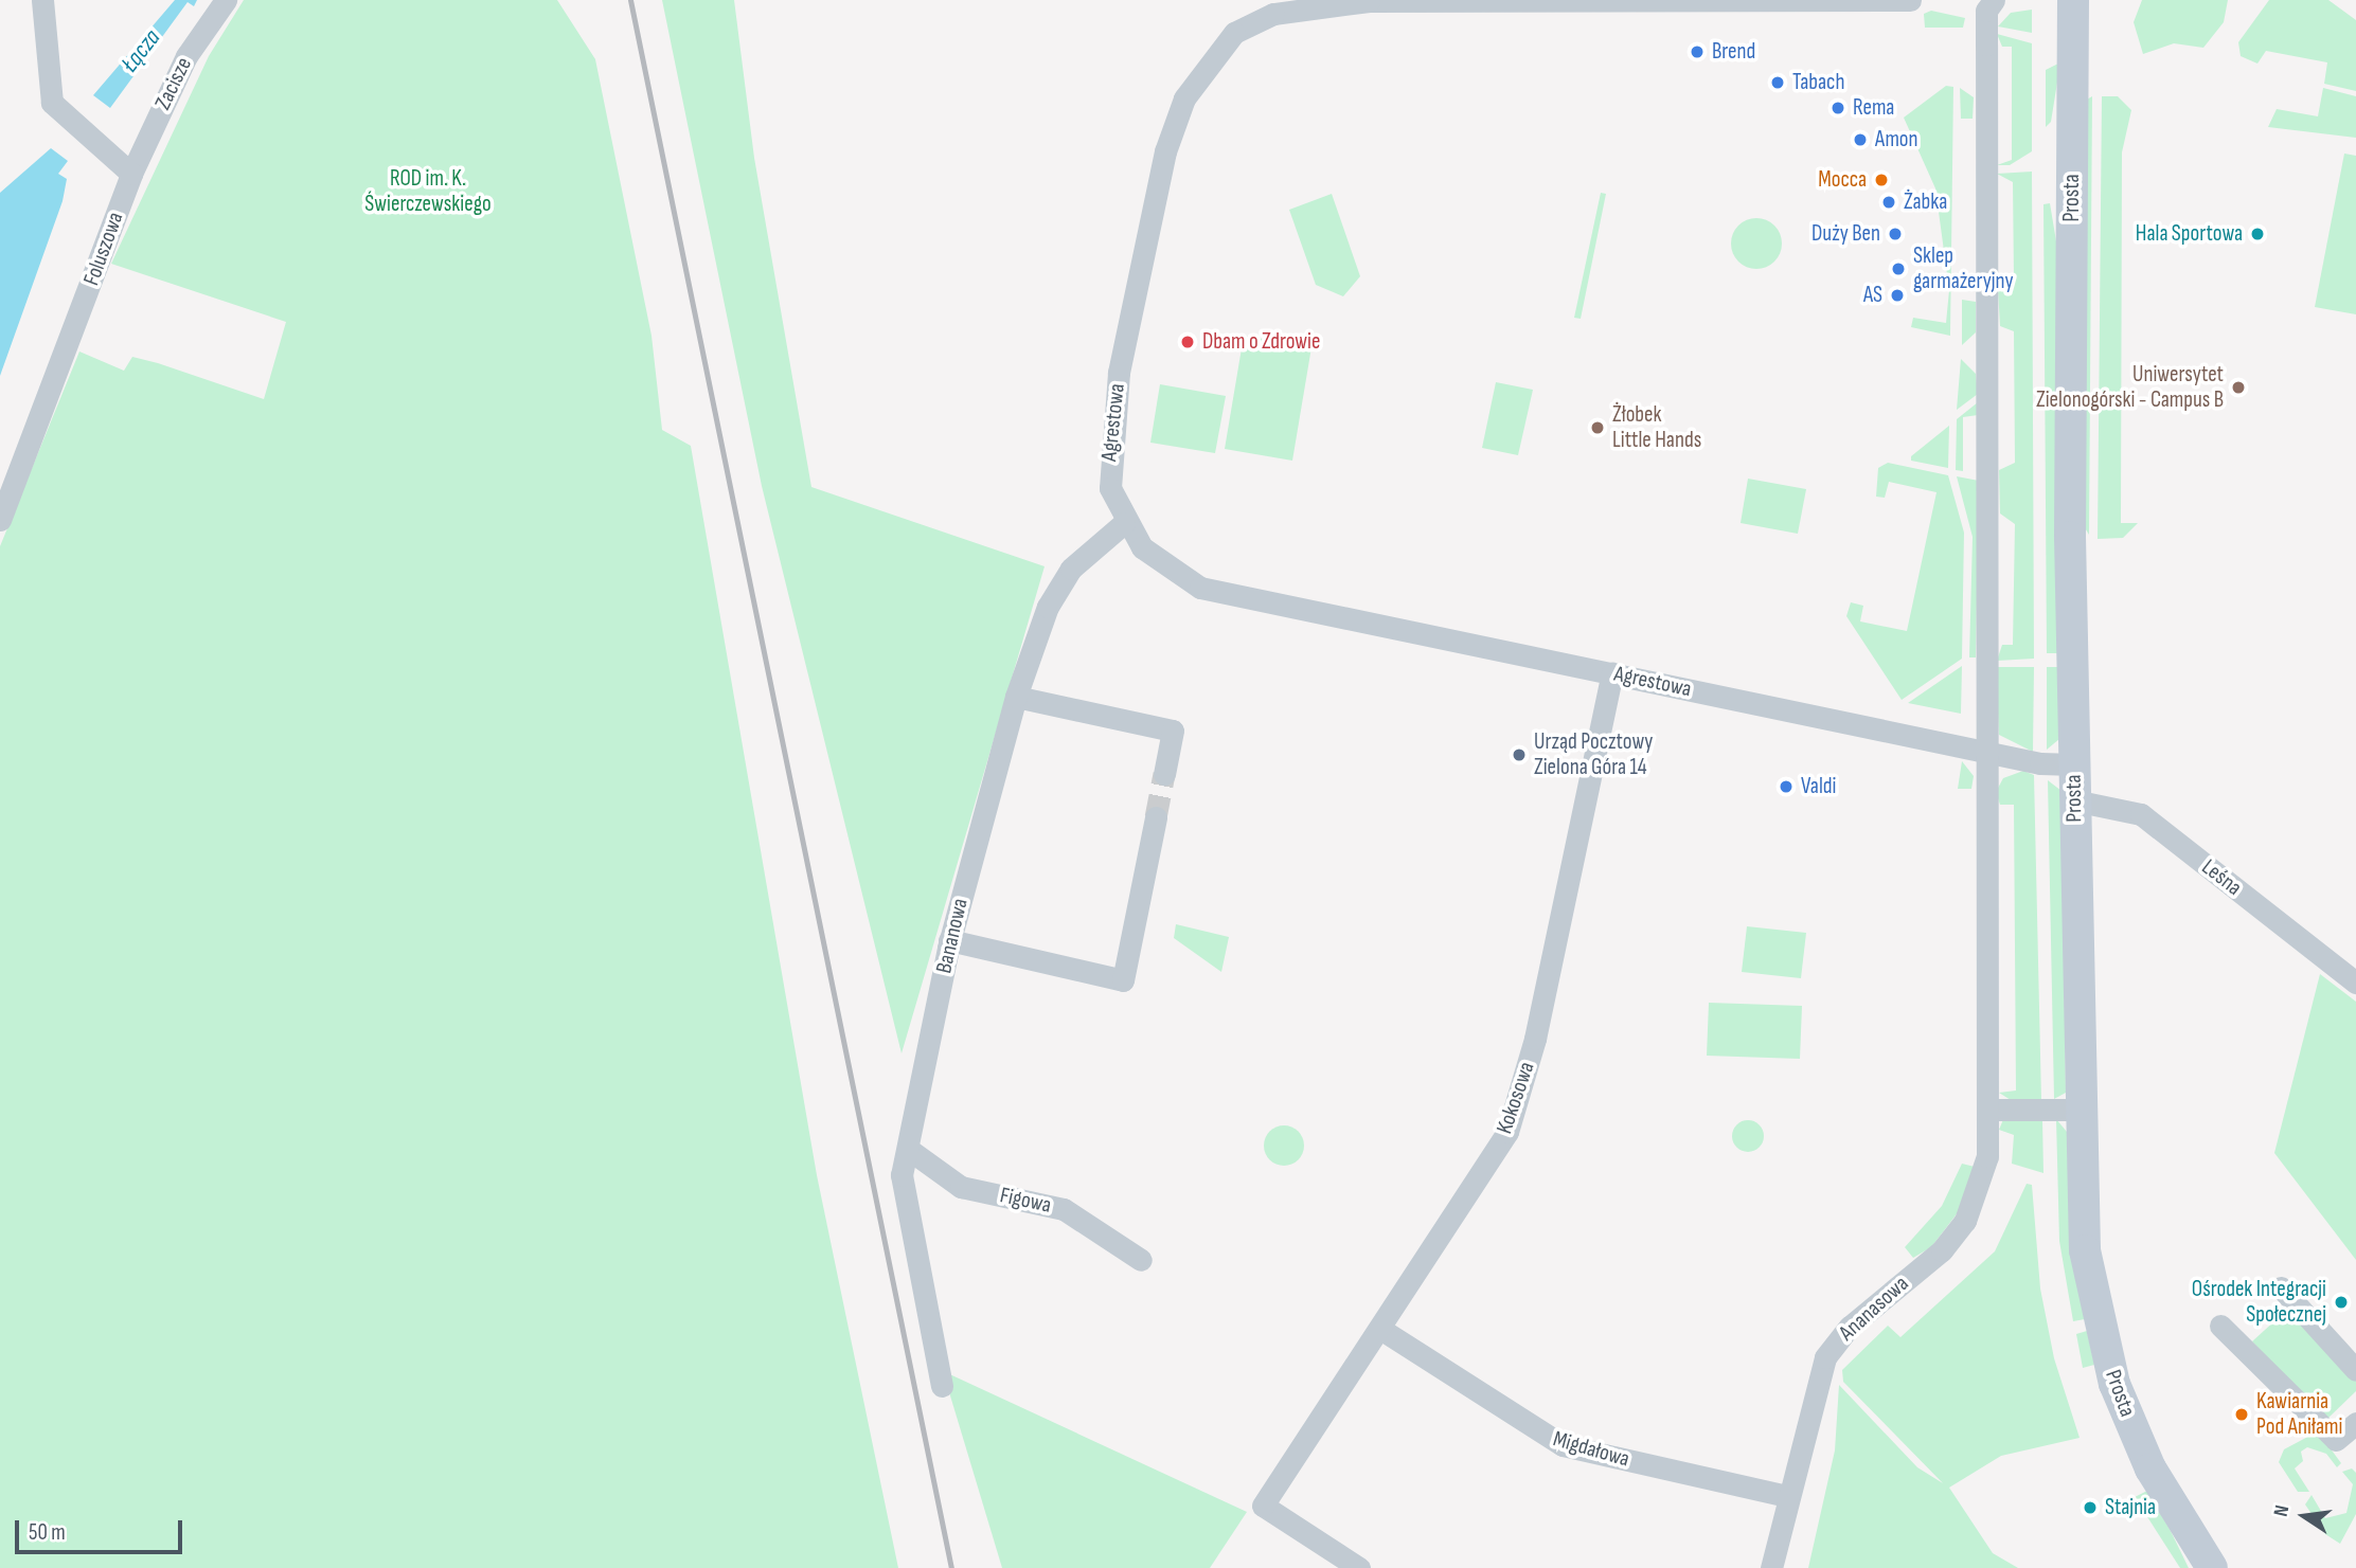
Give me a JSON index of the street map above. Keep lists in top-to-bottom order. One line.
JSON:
{"streets":{"street":["Zacisze","Prosta","Foluszowa","Agrestowa","Leśna","Bananowa","Kokosowa","Figowa","Ananasowa","Migdałowa"]},"crossings":[["Zacisze","Foluszowa"],["Prosta","Agrestowa"],["Prosta","Leśna"],["Agrestowa","Bananowa"],["Agrestowa","Kokosowa"],["Agrestowa","Ananasowa"],["Bananowa","Figowa"],["Kokosowa","Migdałowa"],["Ananasowa","Migdałowa"]],"water":["Łącza"],"parks":["ROD im. K. Świerczewskiego"],"places":["Brend","Tabach","Rema","Amon","Mocca","Żabka","Duży Ben","Hala Sportowa","Sklep garmażeryjny","AS","Dbam o Zdrowie","Uniwersytet Zielonogórski - Campus B","Żłobek Little Hands","Urząd Pocztowy Zielona Góra 14","Valdi","Ośrodek Integracji Społecznej","Kawiarnia Pod Aniłami","Stajnia"],"scale_bar":"50 m","north":"left"}
